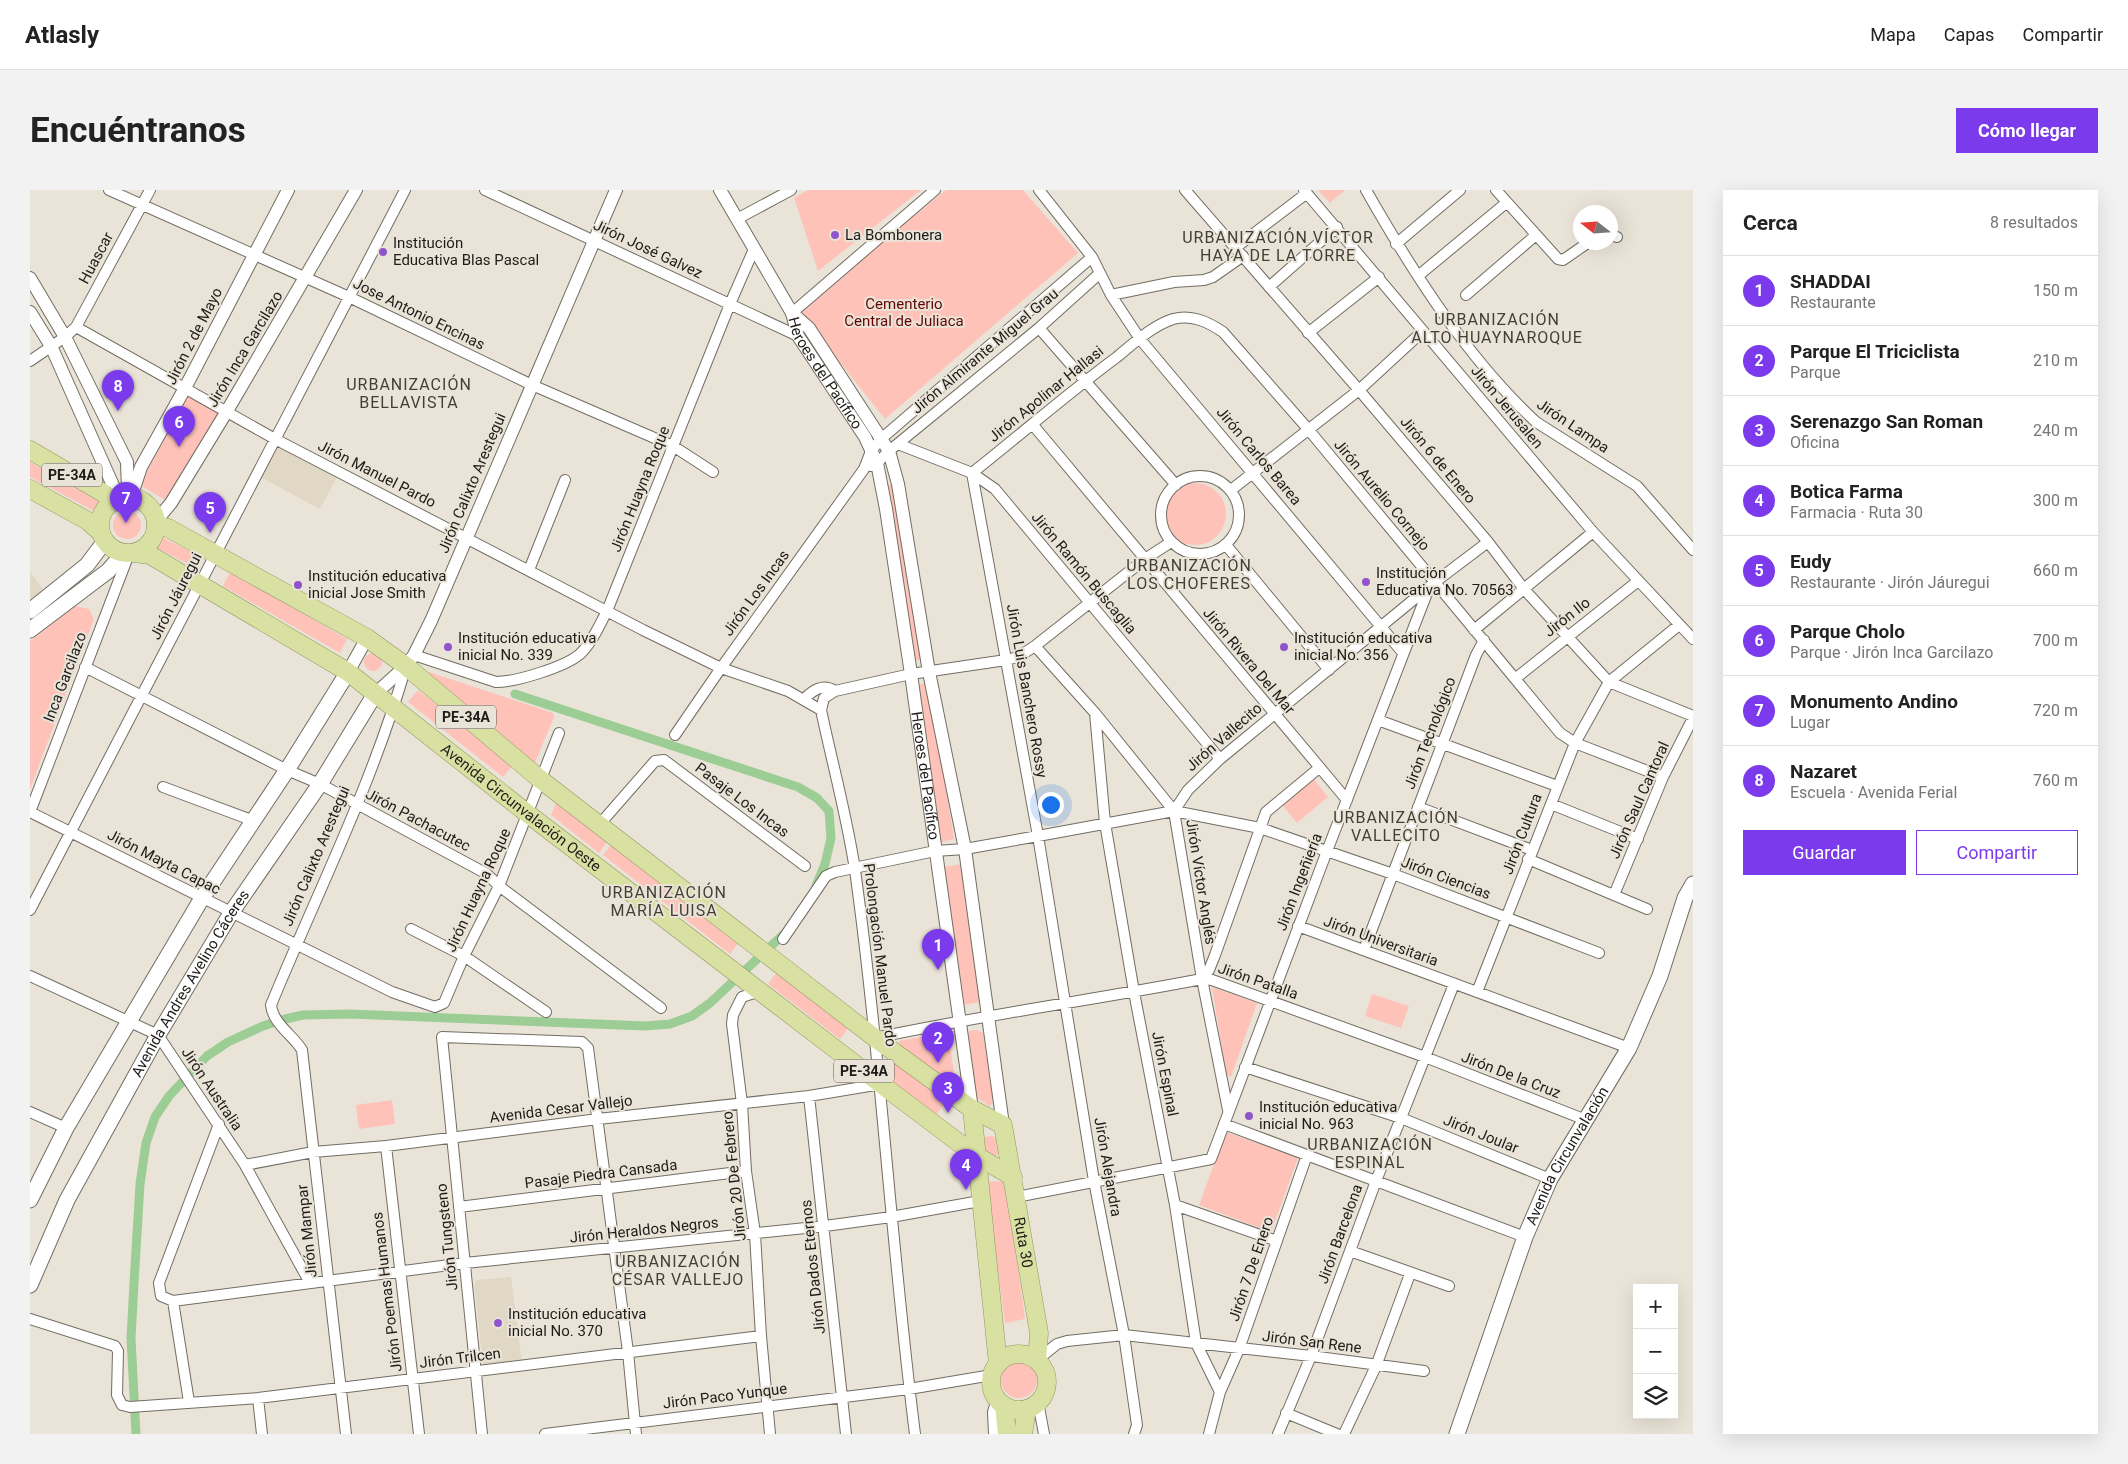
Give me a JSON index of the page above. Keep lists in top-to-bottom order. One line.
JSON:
{"streets":{"highway":["Heroes del Pacífico","PE-34A","Avenida Circunvalación Oeste","Ruta 30"],"main road":["Avenida Andres Avelino Cáceres","Avenida Circunvalación"],"street":["Jirón José Galvez","Huascar","Jose Antonio Encinas","Jirón 2 de Mayo","Jirón Inca Garcilazo","Jirón Almirante Miguel Grau","Jirón Apolinar Hallasi","Jirón Jerusalen","Jirón Lampa","Jirón Carlos Barea","Jirón 6 de Enero","Jirón Manuel Pardo","Jirón Calixto Arestegui","Jirón Huayna Roque","Jirón Aurelio Cornejo","Jirón Ramón Buscaglia","Jirón Los Incas","Jirón Jáuregui","Jirón Ilo","Jirón Rivera Del Mar","Inca Garcilazo","Jirón Luis Banchero Rossy","Jirón Tecnológico","Jirón Vallecito","Pasaje Los Incas","Jirón Saul Cantoral","Jirón Pachacutec","Jirón Cultura","Jirón Mayta Capac","Jirón Ciencias","Jirón Víctor Anglés","Jirón Ingeñiería","Jirón Universitaria","Prolongación Manuel Pardo","Jirón Patalla","Jirón Espinal","Jirón De la Cruz","Jirón Australia","Avenida Cesar Vallejo","Jirón Joular","Jirón Alejandra","Pasaje Piedra Cansada","Jirón 20 De Febrero","Jirón Heraldos Negros","Jirón Mampar","Jirón Barcelona","Jirón Tungsteno","Jirón Dados Eternos","Jirón 7 De Enero","Jirón Poemas Humanos","Jirón San Rene","Jirón Trilcen","Jirón Paco Yunque"]},"crossings":[["Jirón José Galvez","Heroes del Pacífico"],["Jirón José Galvez","Jirón Calixto Arestegui"],["Jirón José Galvez","Jirón Huayna Roque"],["Huascar","Jose Antonio Encinas"],["Huascar","Jirón Manuel Pardo"],["Jose Antonio Encinas","Jirón 2 de Mayo"],["Jose Antonio Encinas","Jirón Inca Garcilazo"],["Jose Antonio Encinas","Jirón Calixto Arestegui"],["Jose Antonio Encinas","Jirón Huayna Roque"],["Jose Antonio Encinas","Jirón Jáuregui"],["Jirón 2 de Mayo","Jirón Inca Garcilazo"],["Jirón 2 de Mayo","Jirón Manuel Pardo"],["Jirón 2 de Mayo","PE-34A"],["Jirón 2 de Mayo","Inca Garcilazo"],["Jirón 2 de Mayo","Avenida Circunvalación Oeste"],["Jirón Inca Garcilazo","Jirón Manuel Pardo"],["Jirón Inca Garcilazo","PE-34A"],["Jirón Inca Garcilazo","Inca Garcilazo"],["Jirón Inca Garcilazo","Avenida Circunvalación Oeste"],["Jirón Almirante Miguel Grau","Heroes del Pacífico"],["Jirón Almirante Miguel Grau","Jirón Carlos Barea"],["Jirón Almirante Miguel Grau","Jirón Ramón Buscaglia"],["Heroes del Pacífico","PE-34A"],["Heroes del Pacífico","Jirón Ramón Buscaglia"],["Heroes del Pacífico","Avenida Circunvalación Oeste"],["Heroes del Pacífico","Jirón Patalla"],["Heroes del Pacífico","Ruta 30"],["Jirón Apolinar Hallasi","Jirón Carlos Barea"],["Jirón Apolinar Hallasi","Jirón Aurelio Cornejo"],["Jirón Apolinar Hallasi","Jirón Ramón Buscaglia"],["Jirón Apolinar Hallasi","Jirón Rivera Del Mar"],["Jirón Apolinar Hallasi","Jirón Luis Banchero Rossy"],["Jirón Jerusalen","Jirón Ilo"],["Jirón Carlos Barea","Jirón Aurelio Cornejo"],["Jirón Carlos Barea","Jirón Vallecito"],["Jirón Carlos Barea","Jirón Ingeñiería"],["Jirón 6 de Enero","Jirón Ilo"],["Jirón 6 de Enero","Jirón Vallecito"],["Jirón 6 de Enero","Jirón Saul Cantoral"],["Jirón 6 de Enero","Jirón Cultura"],["Jirón Manuel Pardo","Jirón Calixto Arestegui"],["Jirón Manuel Pardo","Jirón Huayna Roque"],["Jirón Manuel Pardo","Jirón Los Incas"],["Jirón Manuel Pardo","Jirón Jáuregui"],["PE-34A","Jirón Calixto Arestegui"],["PE-34A","Jirón Huayna Roque"],["PE-34A","Jirón Jáuregui"],["PE-34A","Inca Garcilazo"],["PE-34A","Pasaje Los Incas"],["PE-34A","Avenida Circunvalación Oeste"],["PE-34A","Prolongación Manuel Pardo"],["PE-34A","Jirón Patalla"],["PE-34A","Ruta 30"],["Jirón Calixto Arestegui","Jirón Huayna Roque"],["Jirón Calixto Arestegui","Avenida Circunvalación Oeste"],["Jirón Calixto Arestegui","Jirón Pachacutec"],["Jirón Calixto Arestegui","Jirón Mayta Capac"],["Jirón Calixto Arestegui","Jirón Mampar"],["Jirón Huayna Roque","Avenida Circunvalación Oeste"],["Jirón Huayna Roque","Jirón Pachacutec"],["Jirón Huayna Roque","Jirón Mayta Capac"],["Jirón Aurelio Cornejo","Jirón Ilo"],["Jirón Aurelio Cornejo","Jirón Tecnológico"],["Jirón Aurelio Cornejo","Jirón Vallecito"],["Jirón Aurelio Cornejo","Jirón Saul Cantoral"],["Jirón Aurelio Cornejo","Jirón Cultura"],["Jirón Aurelio Cornejo","Jirón Ingeñiería"],["Jirón Ramón Buscaglia","Jirón Luis Banchero Rossy"],["Jirón Ramón Buscaglia","Jirón Vallecito"],["Jirón Jáuregui","Avenida Circunvalación Oeste"],["Jirón Jáuregui","Jirón Pachacutec"],["Jirón Jáuregui","Jirón Mayta Capac"],["Jirón Rivera Del Mar","Jirón Vallecito"],["Jirón Rivera Del Mar","Jirón Ingeñiería"],["Inca Garcilazo","Avenida Circunvalación Oeste"],["Inca Garcilazo","Jirón Pachacutec"],["Inca Garcilazo","Jirón Mayta Capac"],["Jirón Luis Banchero Rossy","Jirón Patalla"],["Jirón Luis Banchero Rossy","Jirón Alejandra"],["Jirón Tecnológico","Jirón Ciencias"],["Jirón Tecnológico","Jirón Universitaria"],["Jirón Vallecito","Jirón Ciencias"],["Jirón Vallecito","Jirón Víctor Anglés"],["Jirón Vallecito","Jirón Ingeñiería"],["Avenida Circunvalación Oeste","Prolongación Manuel Pardo"],["Avenida Circunvalación Oeste","Avenida Andres Avelino Cáceres"],["Avenida Circunvalación Oeste","Avenida Cesar Vallejo"],["Avenida Circunvalación Oeste","Jirón 20 De Febrero"],["Avenida Circunvalación Oeste","Ruta 30"],["Jirón Pachacutec","Avenida Andres Avelino Cáceres"],["Jirón Cultura","Jirón Ciencias"],["Jirón Cultura","Jirón Universitaria"],["Jirón Mayta Capac","Avenida Andres Avelino Cáceres"],["Jirón Ciencias","Jirón Víctor Anglés"],["Jirón Ciencias","Jirón Ingeñiería"],["Jirón Víctor Anglés","Jirón Ingeñiería"],["Jirón Víctor Anglés","Jirón Patalla"],["Jirón Víctor Anglés","Jirón Espinal"],["Jirón Ingeñiería","Jirón Universitaria"],["Jirón Ingeñiería","Jirón Patalla"],["Jirón Ingeñiería","Jirón Espinal"],["Jirón Ingeñiería","Jirón Joular"],["Jirón Universitaria","Avenida Circunvalación"],["Jirón Universitaria","Jirón Barcelona"],["Prolongación Manuel Pardo","Jirón Patalla"],["Prolongación Manuel Pardo","Avenida Cesar Vallejo"],["Prolongación Manuel Pardo","Jirón Heraldos Negros"],["Prolongación Manuel Pardo","Jirón Paco Yunque"],["Jirón Patalla","Jirón Espinal"],["Jirón Patalla","Jirón De la Cruz"],["Jirón Patalla","Jirón Alejandra"],["Jirón Patalla","Jirón Barcelona"],["Avenida Andres Avelino Cáceres","Jirón Australia"],["Jirón Espinal","Jirón 7 De Enero"],["Jirón Espinal","Jirón San Rene"],["Jirón De la Cruz","Avenida Circunvalación"],["Jirón De la Cruz","Jirón Barcelona"],["Jirón Australia","Avenida Cesar Vallejo"],["Jirón Australia","Jirón Heraldos Negros"],["Avenida Cesar Vallejo","Jirón 20 De Febrero"],["Avenida Cesar Vallejo","Jirón Mampar"],["Avenida Cesar Vallejo","Jirón Tungsteno"],["Avenida Cesar Vallejo","Jirón Dados Eternos"],["Avenida Cesar Vallejo","Jirón Poemas Humanos"],["Jirón Joular","Avenida Circunvalación"],["Jirón Joular","Jirón Barcelona"],["Jirón Alejandra","Jirón San Rene"],["Pasaje Piedra Cansada","Jirón 20 De Febrero"],["Pasaje Piedra Cansada","Jirón Tungsteno"],["Jirón 20 De Febrero","Jirón Heraldos Negros"],["Jirón 20 De Febrero","Jirón Trilcen"],["Jirón 20 De Febrero","Jirón Paco Yunque"],["Jirón Heraldos Negros","Jirón Mampar"],["Jirón Heraldos Negros","Jirón Tungsteno"],["Jirón Heraldos Negros","Jirón Dados Eternos"],["Jirón Heraldos Negros","Jirón Poemas Humanos"],["Jirón Mampar","Jirón Trilcen"],["Jirón Barcelona","Jirón San Rene"],["Jirón Tungsteno","Jirón Trilcen"],["Ruta 30","Jirón San Rene"],["Jirón Dados Eternos","Jirón Paco Yunque"],["Jirón 7 De Enero","Jirón San Rene"],["Jirón Poemas Humanos","Jirón Trilcen"]],"districts":["URBANIZACIÓN VÍCTOR HAYA DE LA TORRE","URBANIZACIÓN ALTO HUAYNAROQUE","URBANIZACIÓN BELLAVISTA","URBANIZACIÓN LOS CHOFERES","URBANIZACIÓN VALLECITO","URBANIZACIÓN MARÍA LUISA","URBANIZACIÓN ESPINAL","URBANIZACIÓN CÉSAR VALLEJO"],"parks":["Cementerio Central de Juliaca"],"places":["La Bombonera","Institución Educativa Blas Pascal","Institución Educativa No. 70563","Institución educativa inicial Jose Smith","Institución educativa inicial No. 339","Institución educativa inicial No. 356","Institución educativa inicial No. 963","Institución educativa inicial No. 370"],"north":"left","page":{"header":"Atlasly","nav":["Mapa","Capas","Compartir"],"buttons":["Cómo llegar",["Guardar","Compartir"]],"title":"Encuéntranos","heading":["Cerca","8 resultados"],"list":[{"mark":"1","name":"SHADDAI","note":"Restaurante","value":"150 m"},{"mark":"2","name":"Parque El Triciclista","note":"Parque","value":"210 m"},{"mark":"3","name":"Serenazgo San Roman","note":"Oficina","value":"240 m"},{"mark":"4","name":"Botica Farma","note":"Farmacia · Ruta 30","value":"300 m"},{"mark":"5","name":"Eudy","note":"Restaurante · Jirón Jáuregui","value":"660 m"},{"mark":"6","name":"Parque Cholo","note":"Parque · Jirón Inca Garcilazo","value":"700 m"},{"mark":"7","name":"Monumento Andino","note":"Lugar","value":"720 m"},{"mark":"8","name":"Nazaret","note":"Escuela · Avenida Ferial","value":"760 m"}],"pins":["8","6","7","5","1","2","3","4"],"map_buttons":["+","−"]}}
